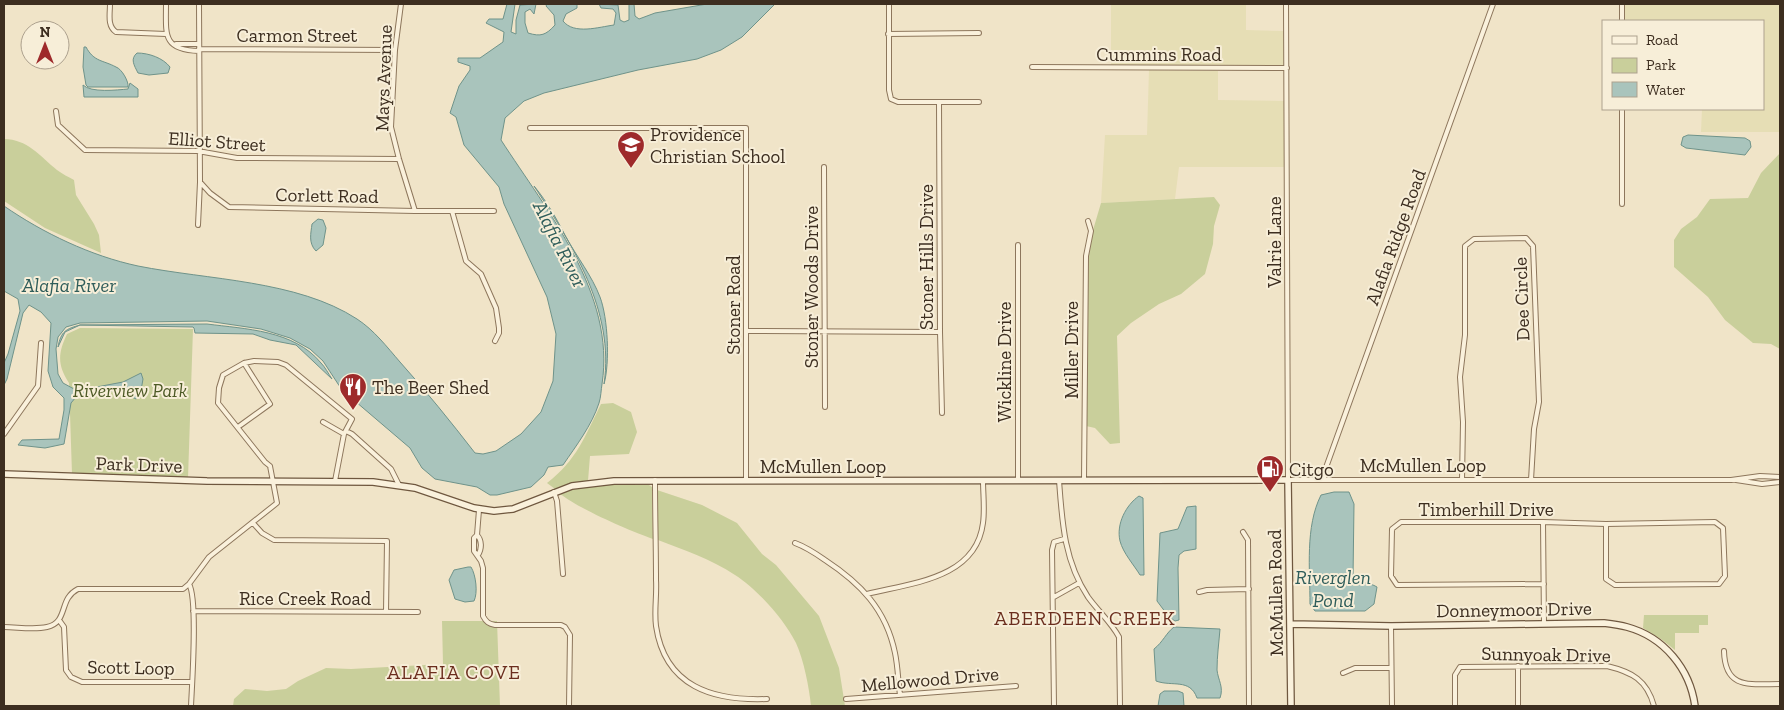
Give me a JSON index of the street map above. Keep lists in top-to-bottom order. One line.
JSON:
{"streets":{"street":["Carmon Street","Cummins Road","Mays Avenue","Elliot Street","Corlett Road","Alafia Ridge Road","Valrie Lane","Stoner Hills Drive","Stoner Woods Drive","Dee Circle","Stoner Road","Miller Drive","Wickline Drive","Park Drive","McMullen Loop","Timberhill Drive","McMullen Road","Rice Creek Road","Donneymoor Drive","Sunnyoak Drive","Scott Loop","Mellowood Drive"]},"crossings":[["Carmon Street","Mays Avenue"],["Cummins Road","Valrie Lane"],["Mays Avenue","Elliot Street"],["Mays Avenue","Corlett Road"],["Alafia Ridge Road","McMullen Loop"],["Valrie Lane","McMullen Loop"],["Valrie Lane","McMullen Road"],["Dee Circle","McMullen Loop"],["Stoner Road","McMullen Loop"],["Miller Drive","McMullen Loop"],["Wickline Drive","McMullen Loop"],["Park Drive","McMullen Loop"],["McMullen Loop","McMullen Road"],["McMullen Road","Donneymoor Drive"],["Rice Creek Road","Scott Loop"]],"districts":["ABERDEEN CREEK","ALAFIA COVE"],"water":["Alafia River","Riverglen Pond"],"parks":["Riverview Park"],"places":{"school or university":["Providence Christian School"],"restaurant":["The Beer Shed"],"fuel station":["Citgo"]},"legend":["Road","Park","Water"],"north":"top"}
